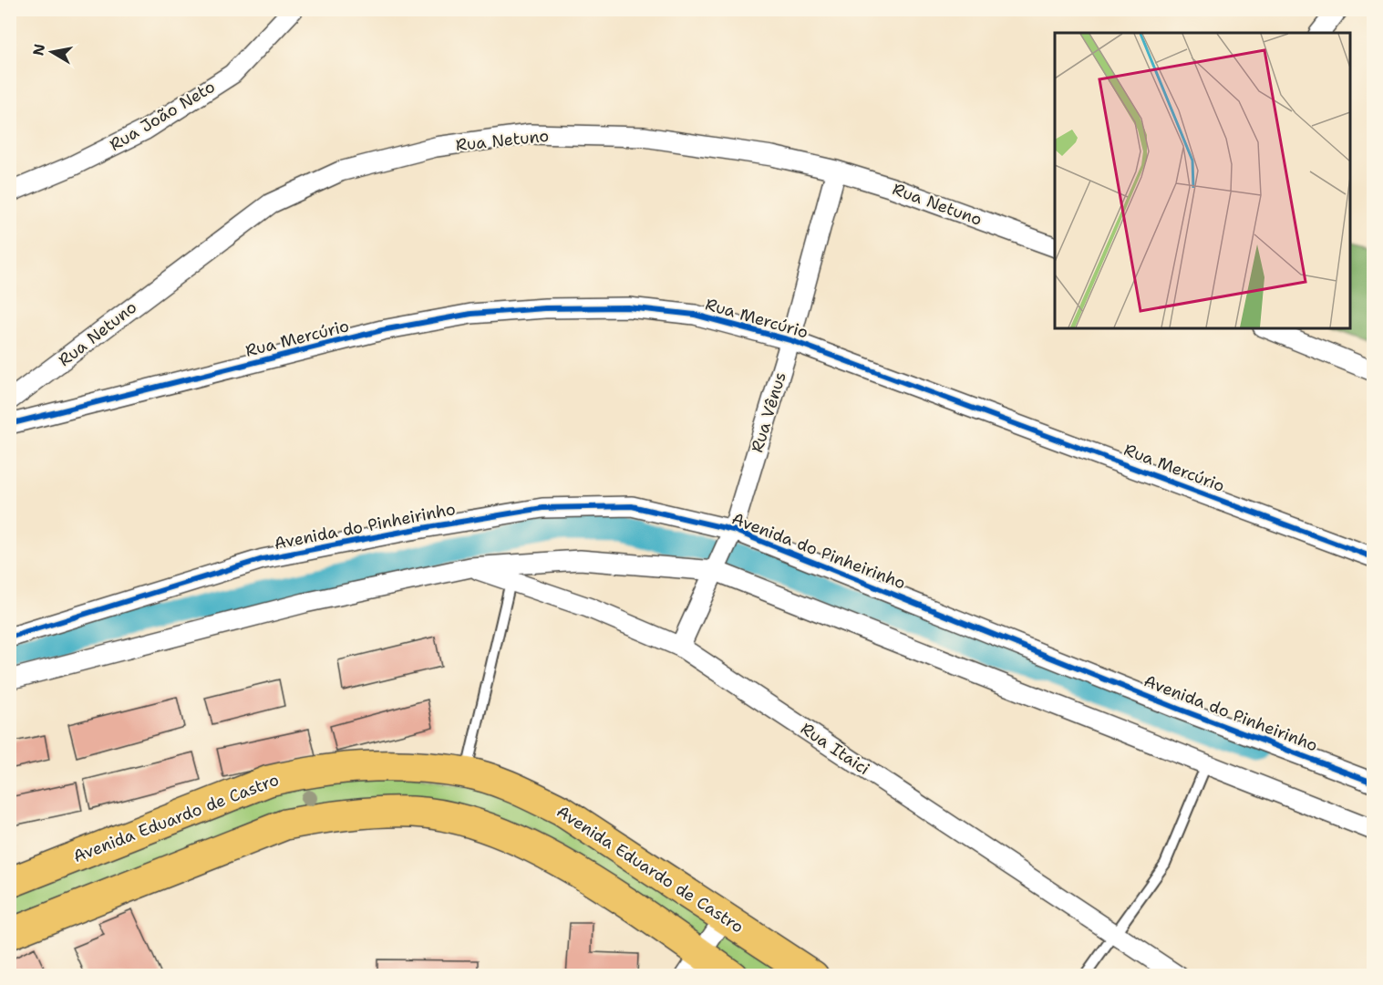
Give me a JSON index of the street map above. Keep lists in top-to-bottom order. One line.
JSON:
{"streets":{"main road":["Avenida Eduardo de Castro"],"street":["Rua João Neto","Rua Netuno","Rua Mercúrio","Rua Vênus","Avenida do Pinheirinho","Rua Itaici"]},"crossings":[["Rua Netuno","Rua Vênus"],["Rua Mercúrio","Rua Vênus"],["Rua Vênus","Avenida do Pinheirinho"],["Rua Vênus","Rua Itaici"],["Avenida do Pinheirinho","Rua Itaici"]],"north":"left"}
